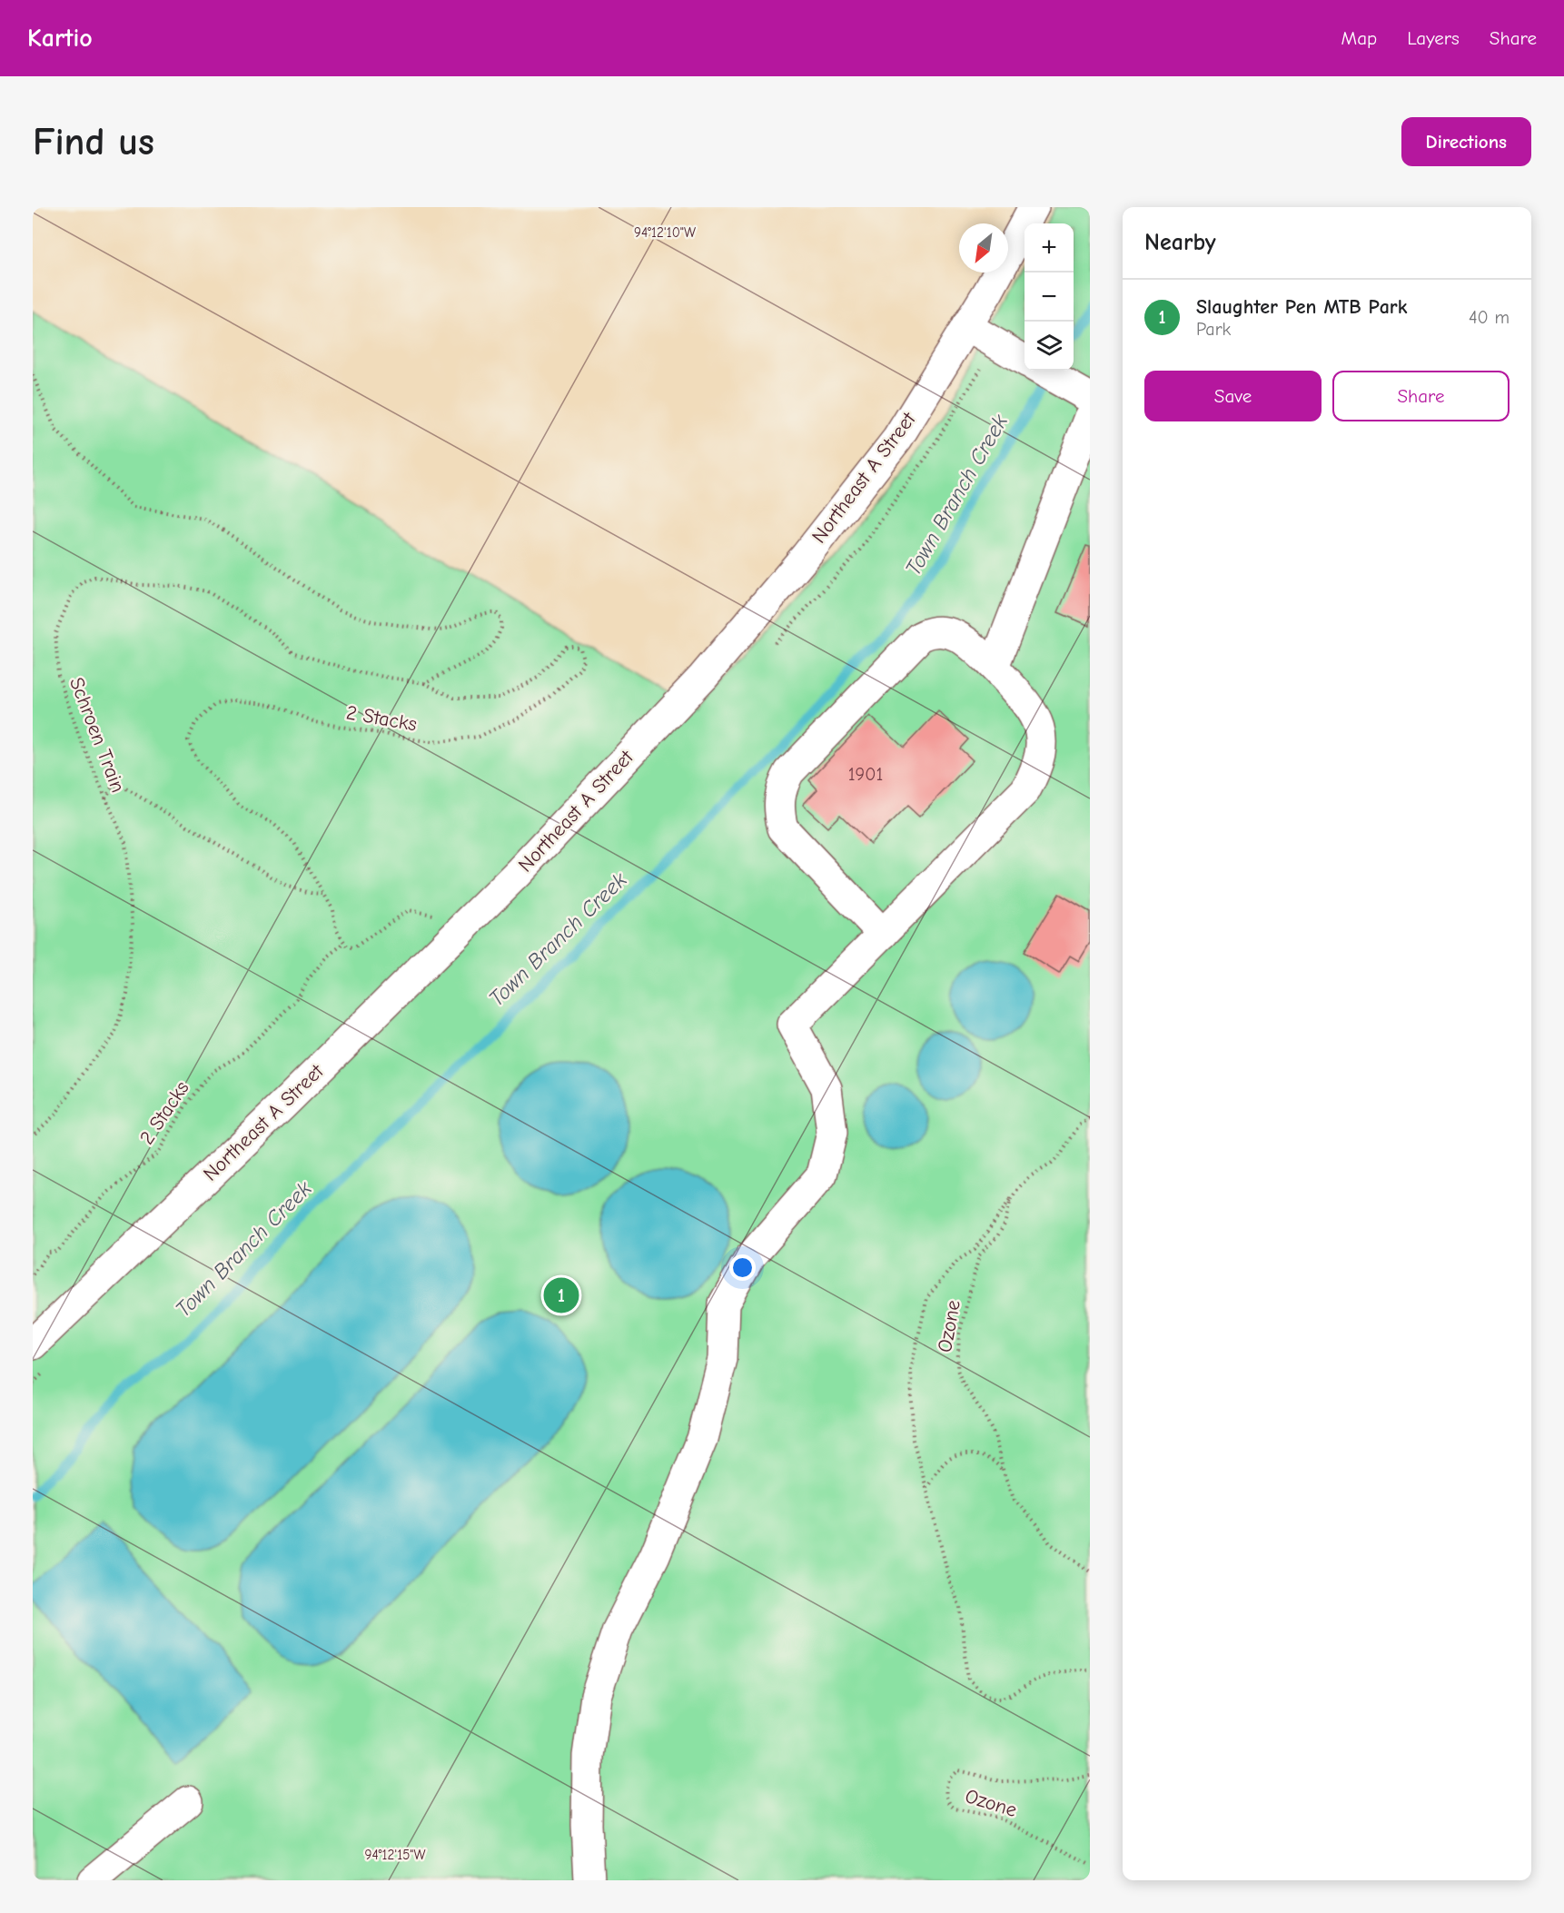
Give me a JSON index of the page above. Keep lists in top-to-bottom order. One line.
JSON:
{"streets":{"street":["Northeast A Street"],"path":["2 Stacks","Schroen Train","Ozone"]},"crossings":[["Northeast A Street","2 Stacks"],["2 Stacks","Schroen Train"]],"water":["Town Branch Creek"],"house_numbers":["1901"],"north":"bottom left","page":{"header":"Kartio","nav":["Map","Layers","Share"],"buttons":["Directions",["Save","Share"]],"title":"Find us","heading":"Nearby","map_buttons":["+","−"],"list":[{"mark":"1","name":"Slaughter Pen MTB Park","note":"Park","value":"40 m"}],"pins":"1"},"coordinates":["94°12'10\"W","94°12'15\"W"]}
